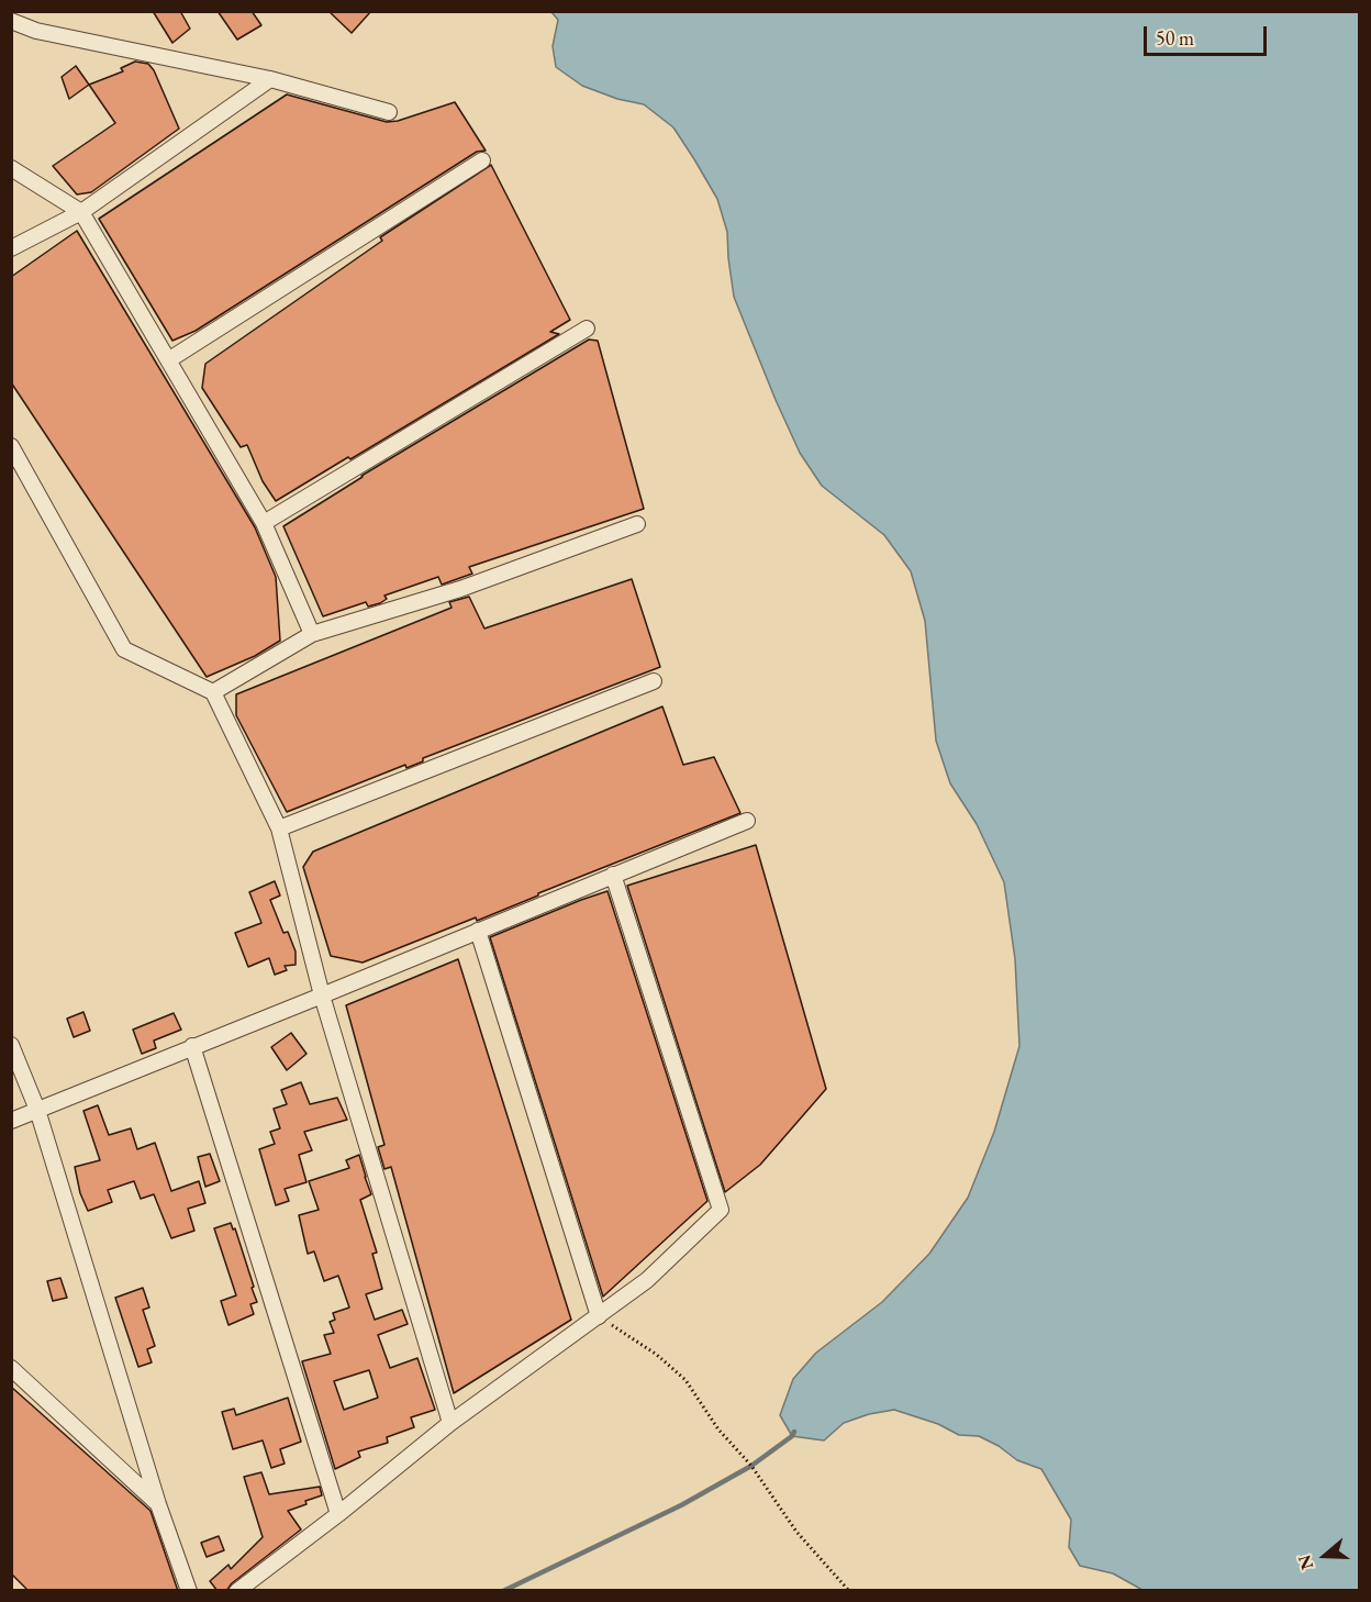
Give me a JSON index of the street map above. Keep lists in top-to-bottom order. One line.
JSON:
{"scale_bar":"50 m","north":"left"}
